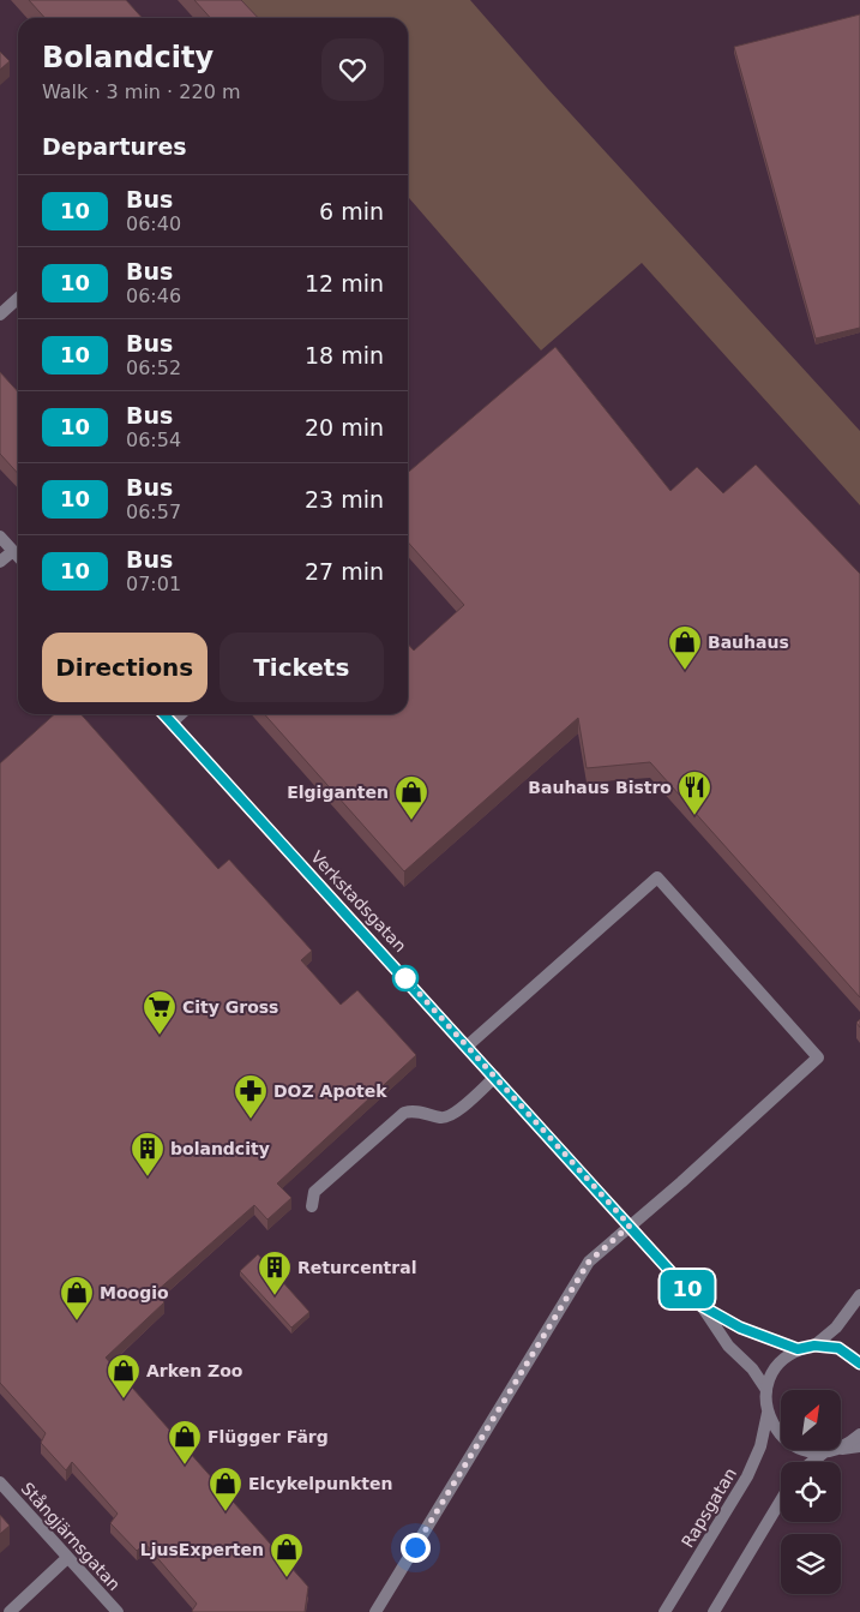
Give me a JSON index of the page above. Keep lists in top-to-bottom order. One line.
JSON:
{"streets":{"street":["Verkstadsgatan","Rapsgatan","Stångjärnsgatan"]},"crossings":[["Verkstadsgatan","Rapsgatan"]],"places":{"shop":["Bauhaus","Elgiganten","Moogio","Arken Zoo","Flügger Färg","Elcykelpunkten","LjusExperten"],"restaurant":["Bauhaus Bistro"],"supermarket":["City Gross"],"pharmacy":["DOZ Apotek"],"building":["bolandcity","Returcentral"]},"lines":["bus line 10"],"north":"top right","page":{"on_map":"10","heading":[["Bolandcity","Walk · 3 min · 220 m"],"Departures"],"list":[{"mark":"10","name":"Bus","note":"06:40","value":"6 min"},{"mark":"10","name":"Bus","note":"06:46","value":"12 min"},{"mark":"10","name":"Bus","note":"06:52","value":"18 min"},{"mark":"10","name":"Bus","note":"06:54","value":"20 min"},{"mark":"10","name":"Bus","note":"06:57","value":"23 min"},{"mark":"10","name":"Bus","note":"07:01","value":"27 min"}],"buttons":["Directions","Tickets"]}}
